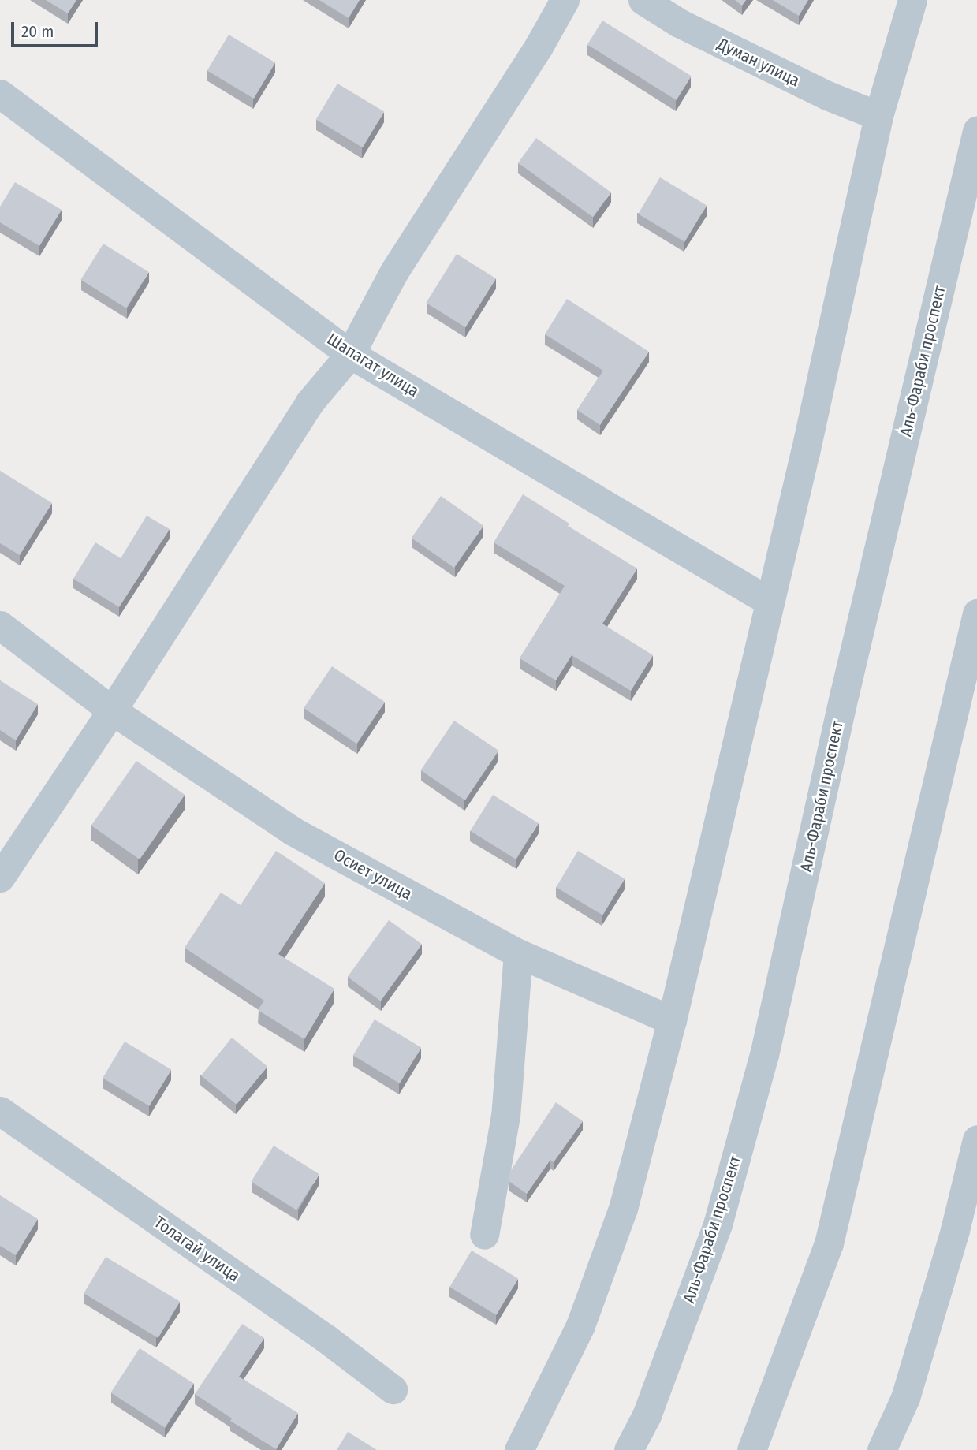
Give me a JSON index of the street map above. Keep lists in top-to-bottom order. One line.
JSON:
{"streets":{"street":["Думан улица","Аль-Фараби проспект","Шапагат улица","Осиет улица","Толагай улица"]},"scale_bar":"20 m"}
